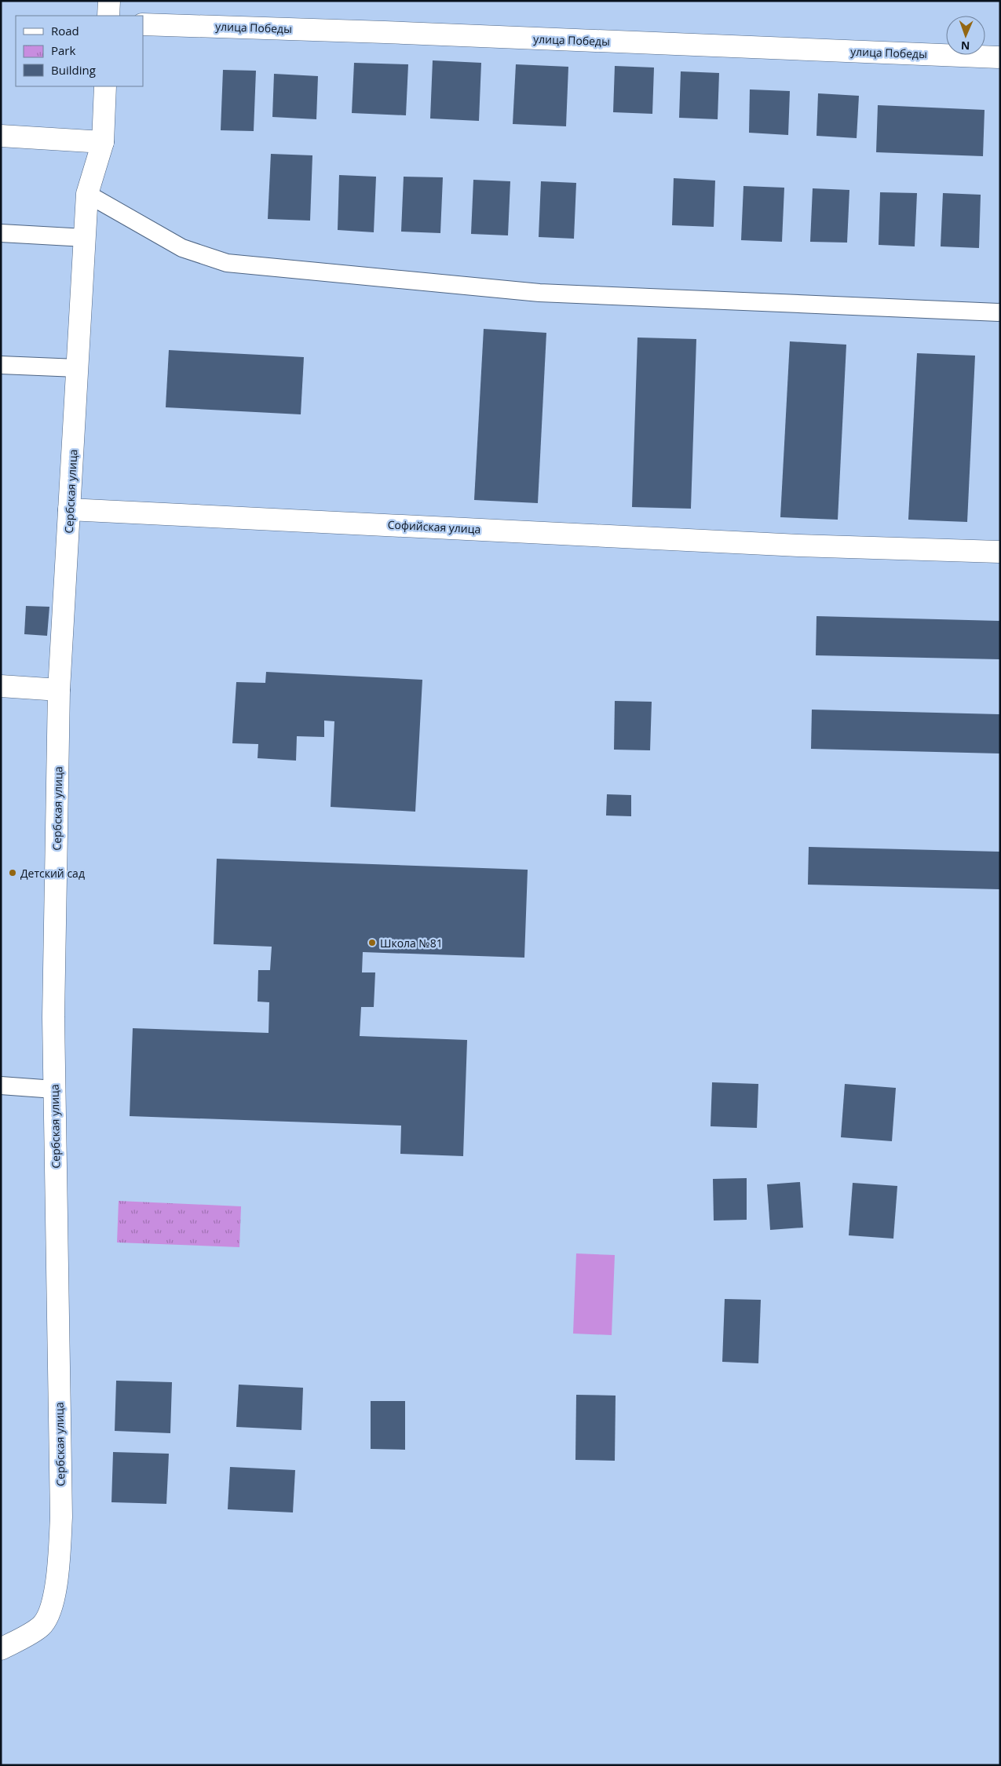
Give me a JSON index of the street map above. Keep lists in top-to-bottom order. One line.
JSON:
{"streets":{"street":["улица Победы","Сербская улица","Софийская улица"]},"crossings":[["Сербская улица","Софийская улица"]],"places":["Детский сад","Школа №81"],"legend":["Road","Park","Building"],"north":"bottom"}
